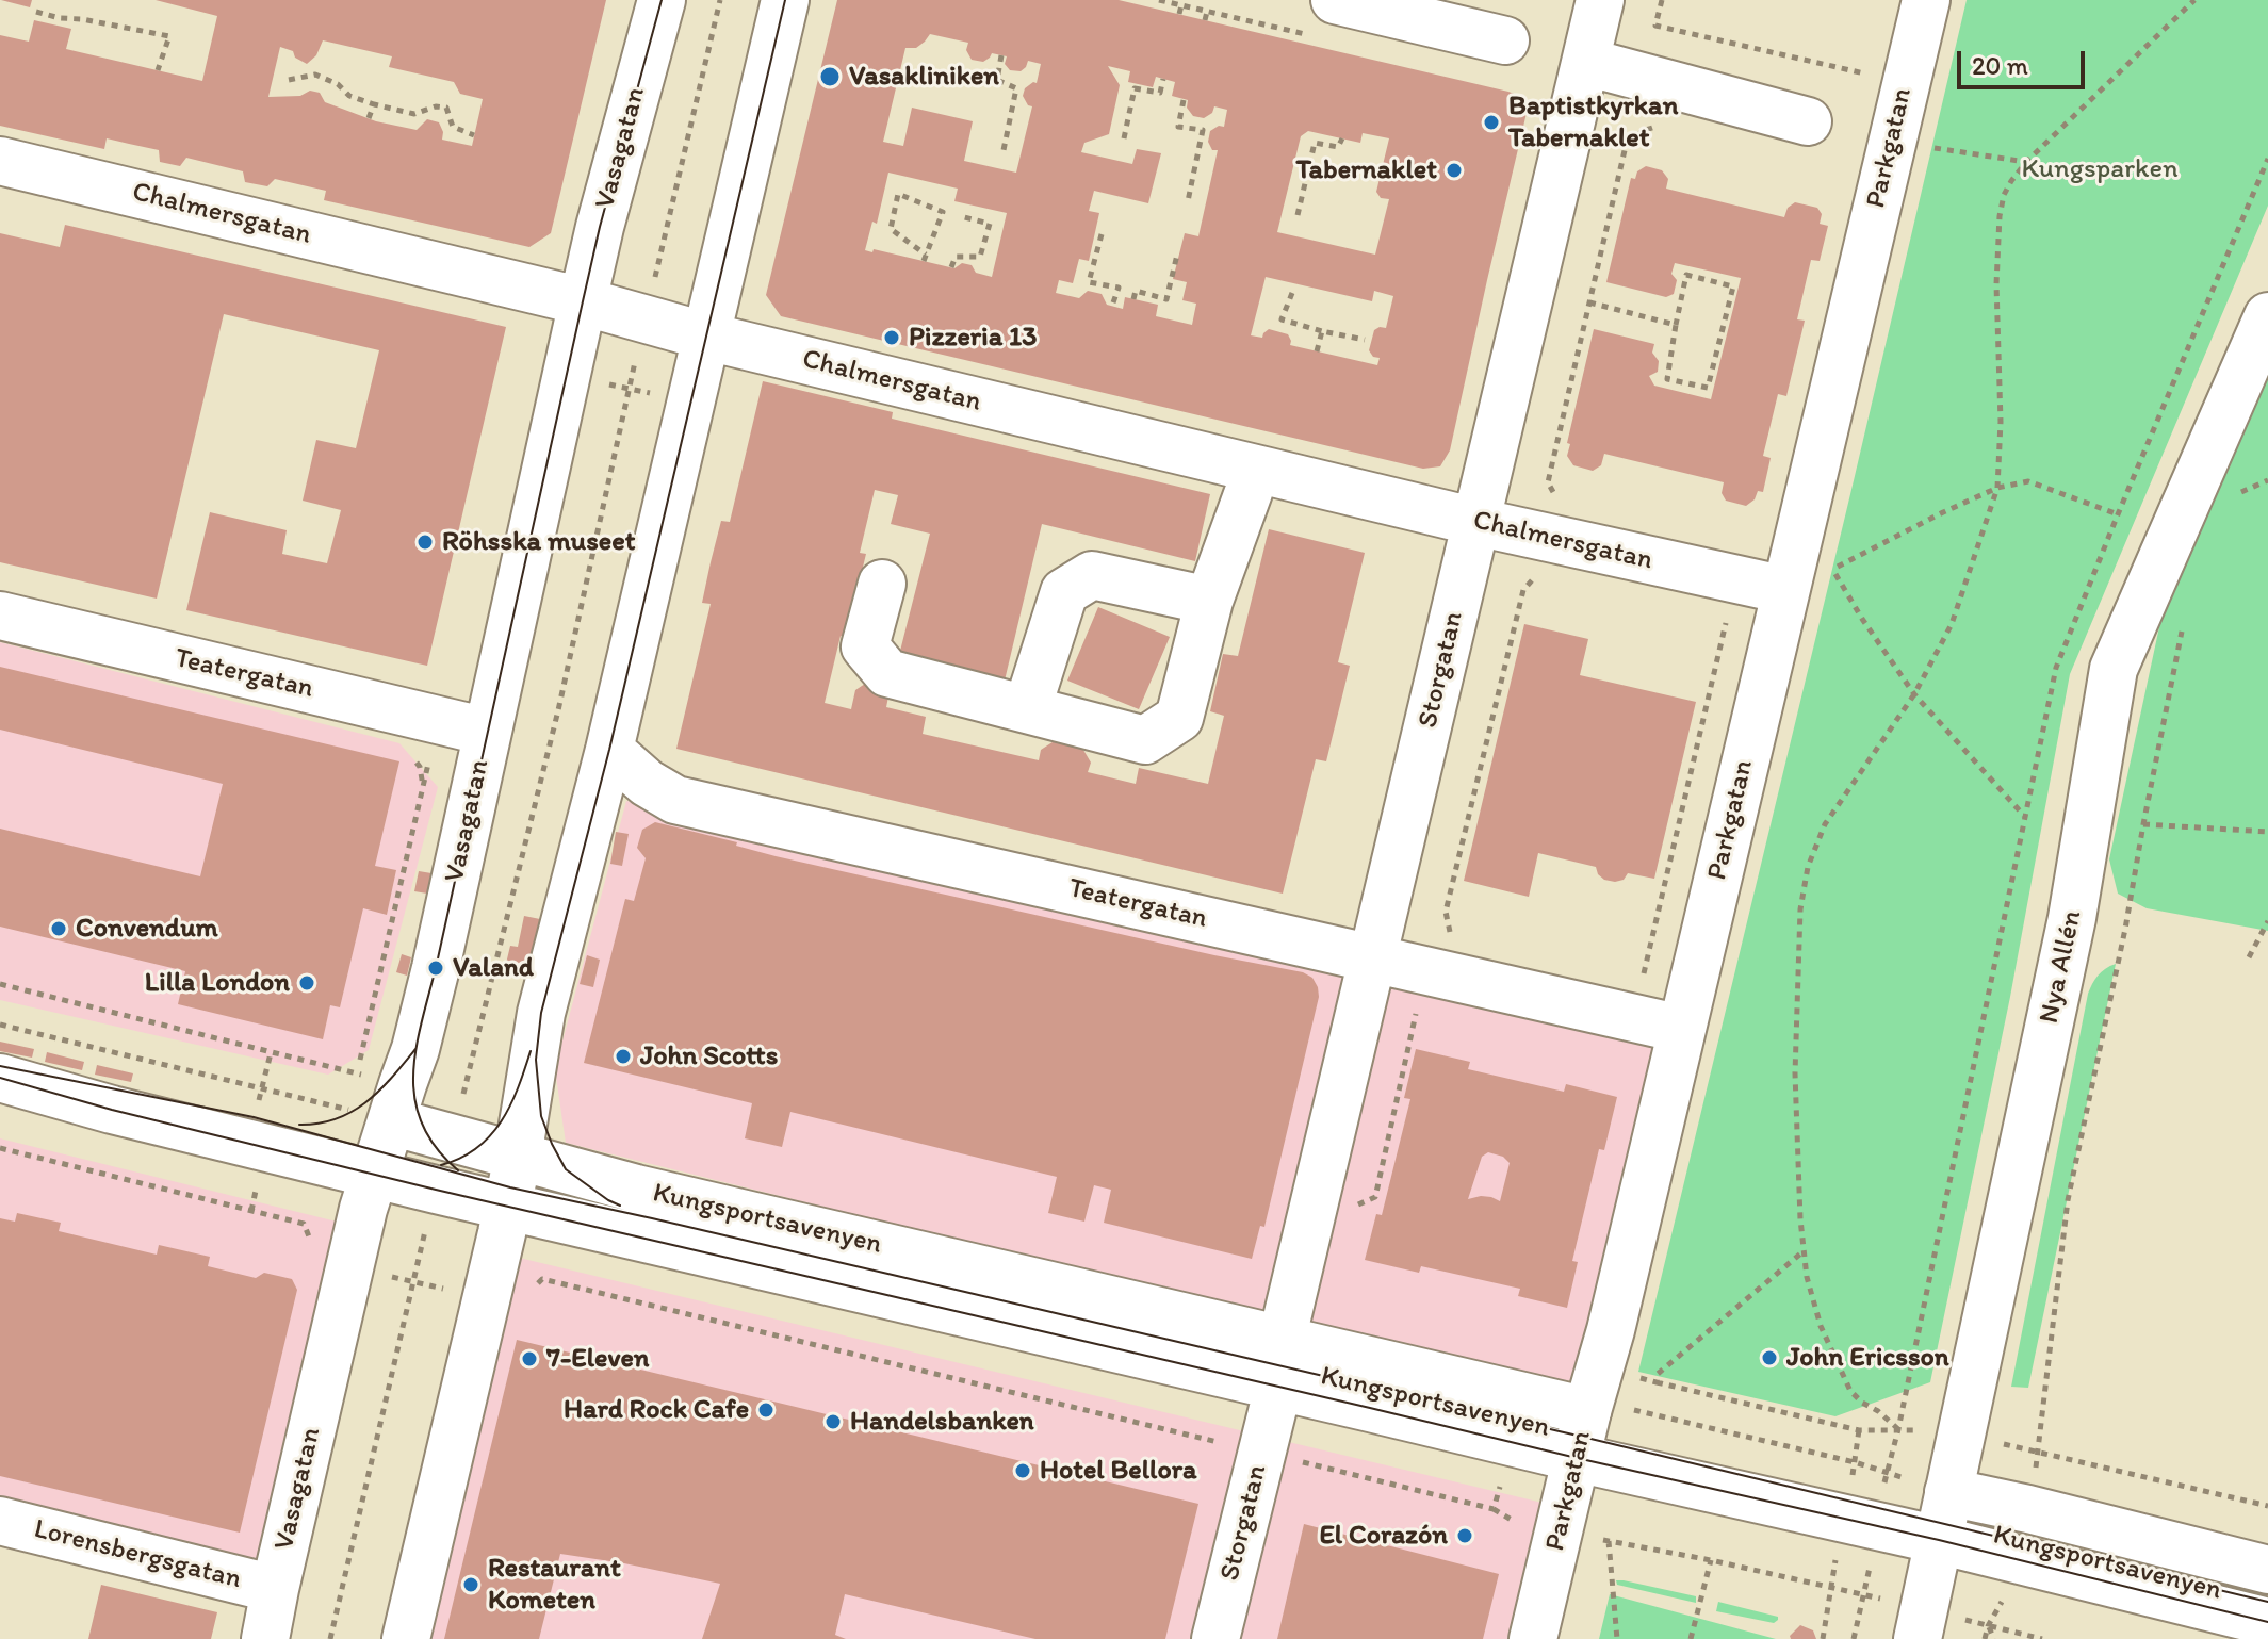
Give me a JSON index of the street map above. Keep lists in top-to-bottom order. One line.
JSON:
{"streets":{"street":["Vasagatan","Parkgatan","Chalmersgatan","Storgatan","Teatergatan","Nya Allén","Kungsportsavenyen","Lorensbergsgatan"]},"crossings":[["Vasagatan","Chalmersgatan"],["Vasagatan","Teatergatan"],["Vasagatan","Kungsportsavenyen"],["Vasagatan","Lorensbergsgatan"],["Parkgatan","Chalmersgatan"],["Parkgatan","Teatergatan"],["Parkgatan","Kungsportsavenyen"],["Chalmersgatan","Storgatan"],["Storgatan","Teatergatan"],["Storgatan","Kungsportsavenyen"],["Nya Allén","Kungsportsavenyen"]],"parks":["Kungsparken"],"places":["Vasakliniken","Baptistkyrkan Tabernaklet","Tabernaklet","Pizzeria 13","Röhsska museet","Convendum","Valand","Lilla London","John Scotts","John Ericsson","7-Eleven","Hard Rock Cafe","Handelsbanken","Hotel Bellora","El Corazón","Restaurant Kometen"],"scale_bar":"20 m"}
